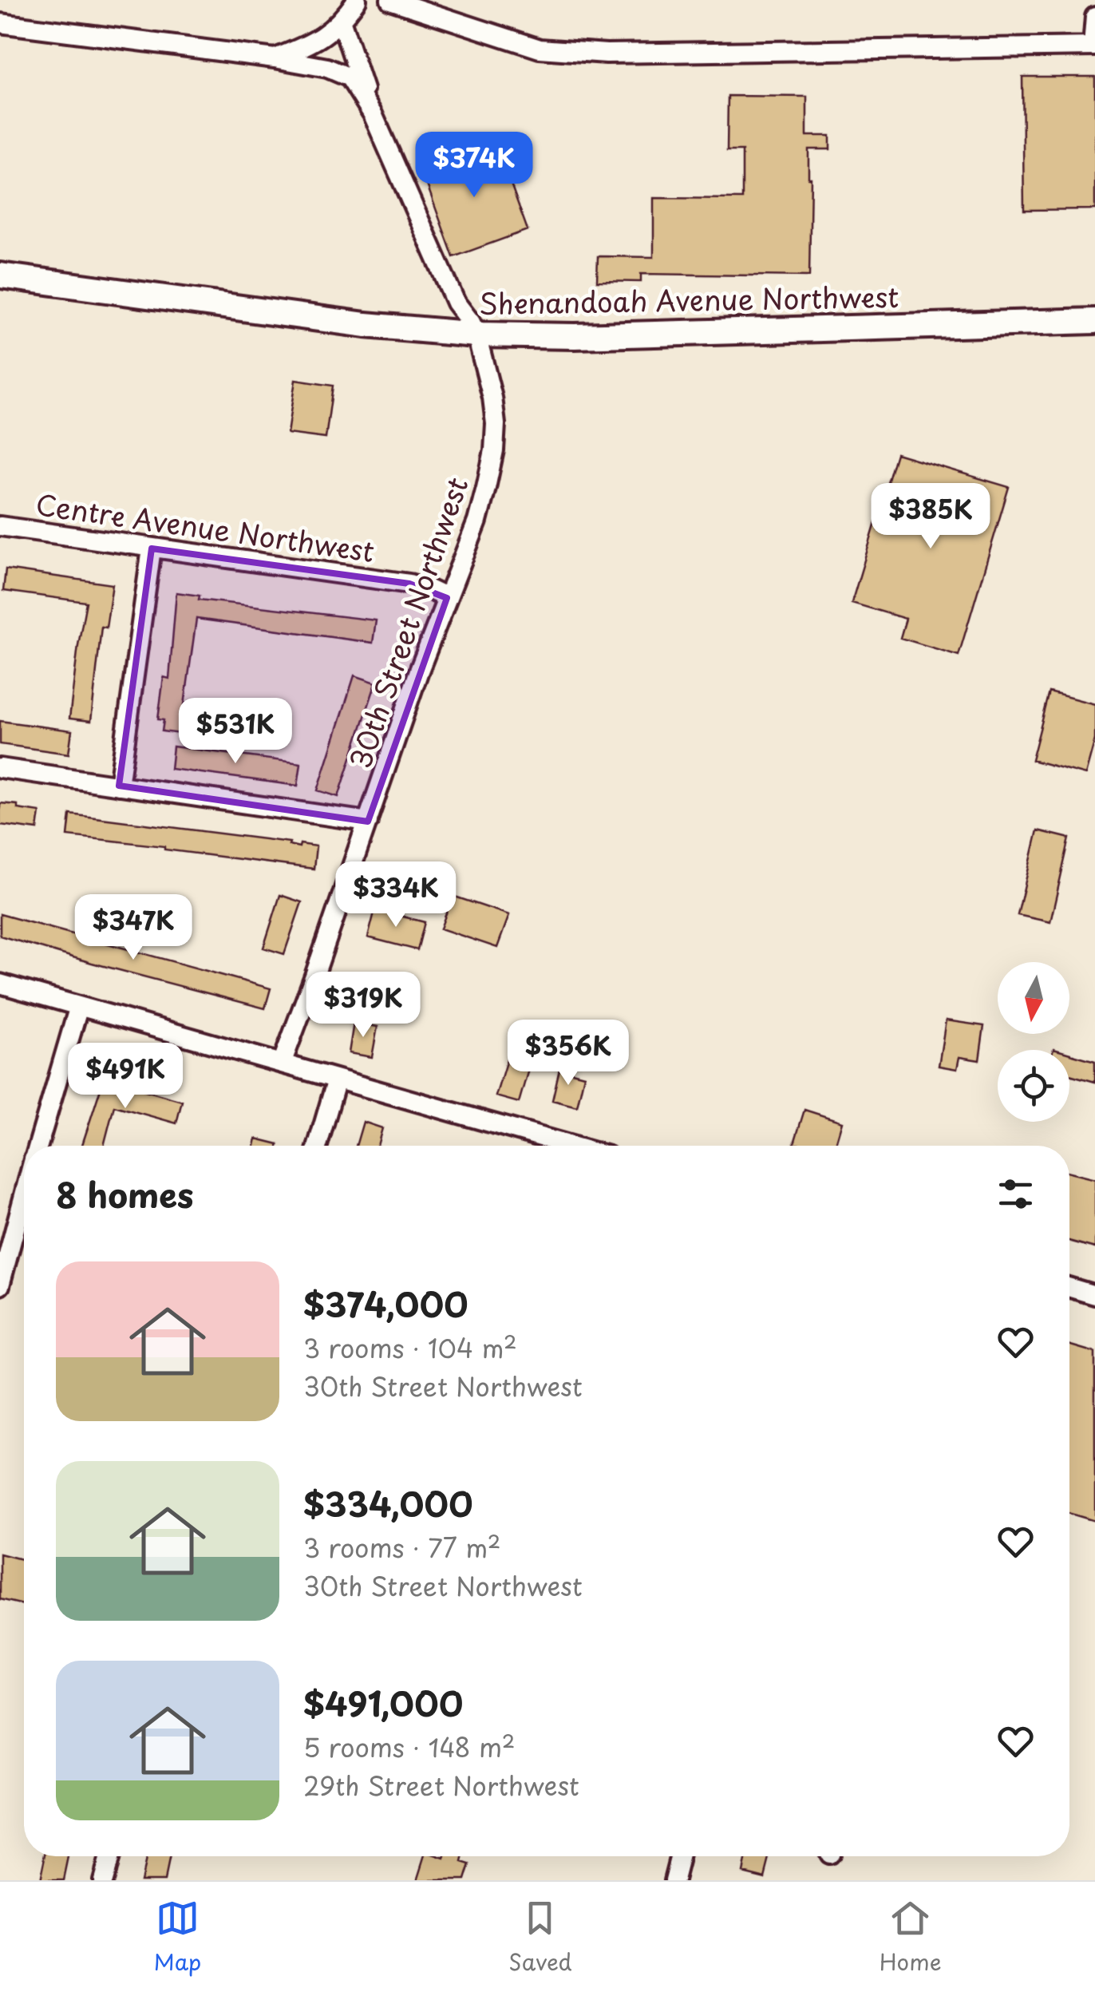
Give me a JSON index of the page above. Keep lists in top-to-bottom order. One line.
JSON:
{"streets":{"main road":["Shenandoah Avenue Northwest"],"street":["Centre Avenue Northwest","30th Street Northwest"]},"crossings":[["Shenandoah Avenue Northwest","30th Street Northwest"],["Centre Avenue Northwest","30th Street Northwest"]],"north":"bottom","page":{"price":["$374K","$385K","$531K","$334K","$347K","$319K","$356K","$491K"],"heading":"8 homes","list":[{"name":"$374,000","note":"3 rooms · 104 m² · 30th Street Northwest"},{"name":"$334,000","note":"3 rooms · 77 m² · 30th Street Northwest"},{"name":"$491,000","note":"5 rooms · 148 m² · 29th Street Northwest"}],"tabs":["Map","Saved","Home"]}}
